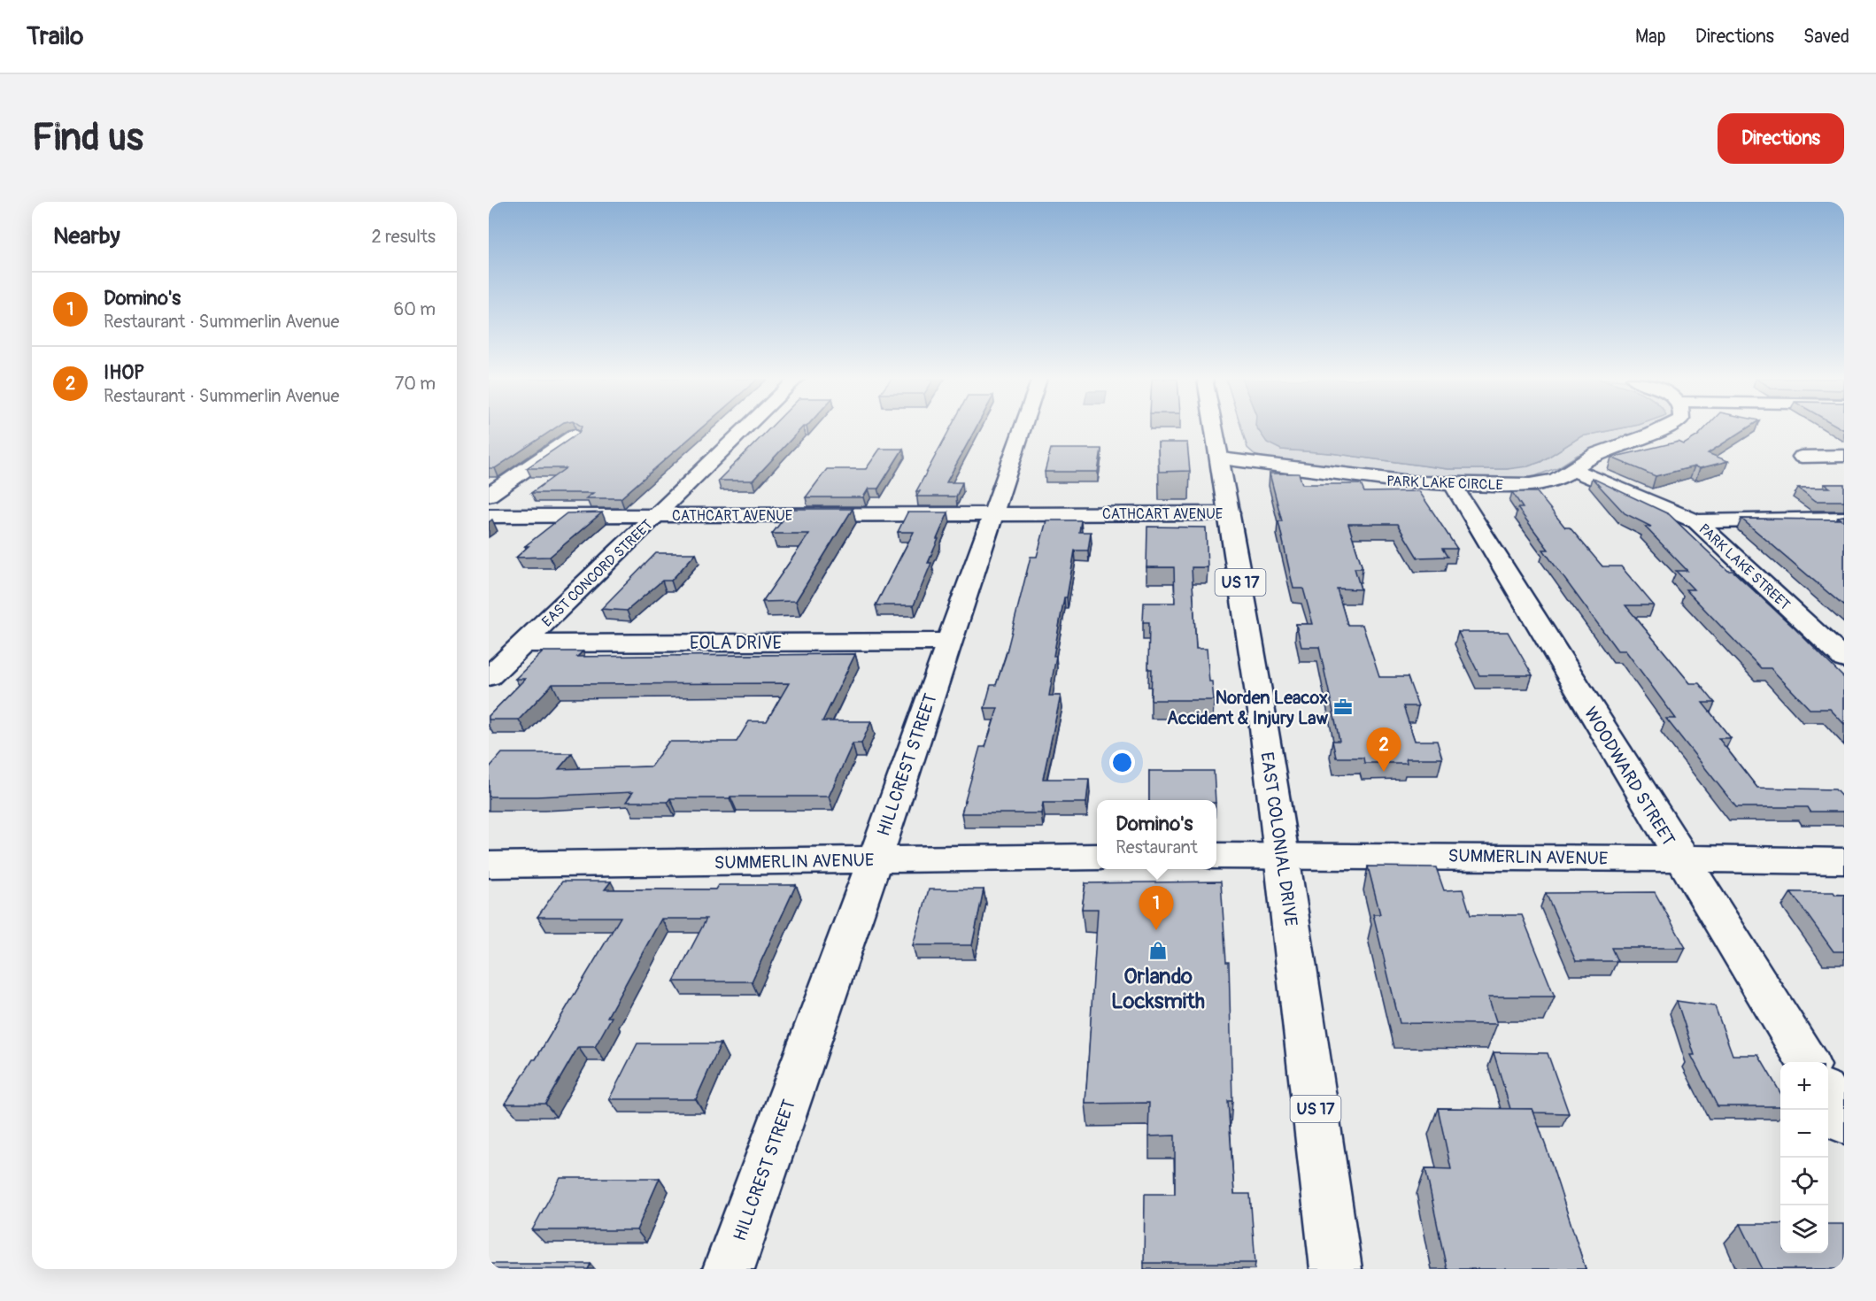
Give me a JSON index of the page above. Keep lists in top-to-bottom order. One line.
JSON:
{"streets":{"main road":["PARK LAKE CIRCLE","CATHCART AVENUE","PARK LAKE STREET","EAST CONCORD STREET","US 17","EOLA DRIVE","HILLCREST STREET","WOODWARD STREET","EAST COLONIAL DRIVE","SUMMERLIN AVENUE"]},"crossings":[["PARK LAKE CIRCLE","PARK LAKE STREET"],["PARK LAKE CIRCLE","WOODWARD STREET"],["PARK LAKE CIRCLE","EAST COLONIAL DRIVE"],["CATHCART AVENUE","EAST CONCORD STREET"],["CATHCART AVENUE","HILLCREST STREET"],["CATHCART AVENUE","EAST COLONIAL DRIVE"],["EAST CONCORD STREET","EOLA DRIVE"],["EOLA DRIVE","HILLCREST STREET"],["HILLCREST STREET","SUMMERLIN AVENUE"],["WOODWARD STREET","SUMMERLIN AVENUE"],["EAST COLONIAL DRIVE","SUMMERLIN AVENUE"]],"places":{"office":["Norden Leacox Accident & Injury Law"],"shop":["Orlando Locksmith"]},"page":{"header":"Trailo","nav":["Map","Directions","Saved"],"buttons":"Directions","title":"Find us","heading":["Nearby","2 results"],"list":[{"mark":"1","name":"Domino's","note":"Restaurant · Summerlin Avenue","value":"60 m"},{"mark":"2","name":"IHOP","note":"Restaurant · Summerlin Avenue","value":"70 m"}],"pins":["2","1"],"popup":["Domino's","Restaurant"],"map_buttons":["+","−"]}}
